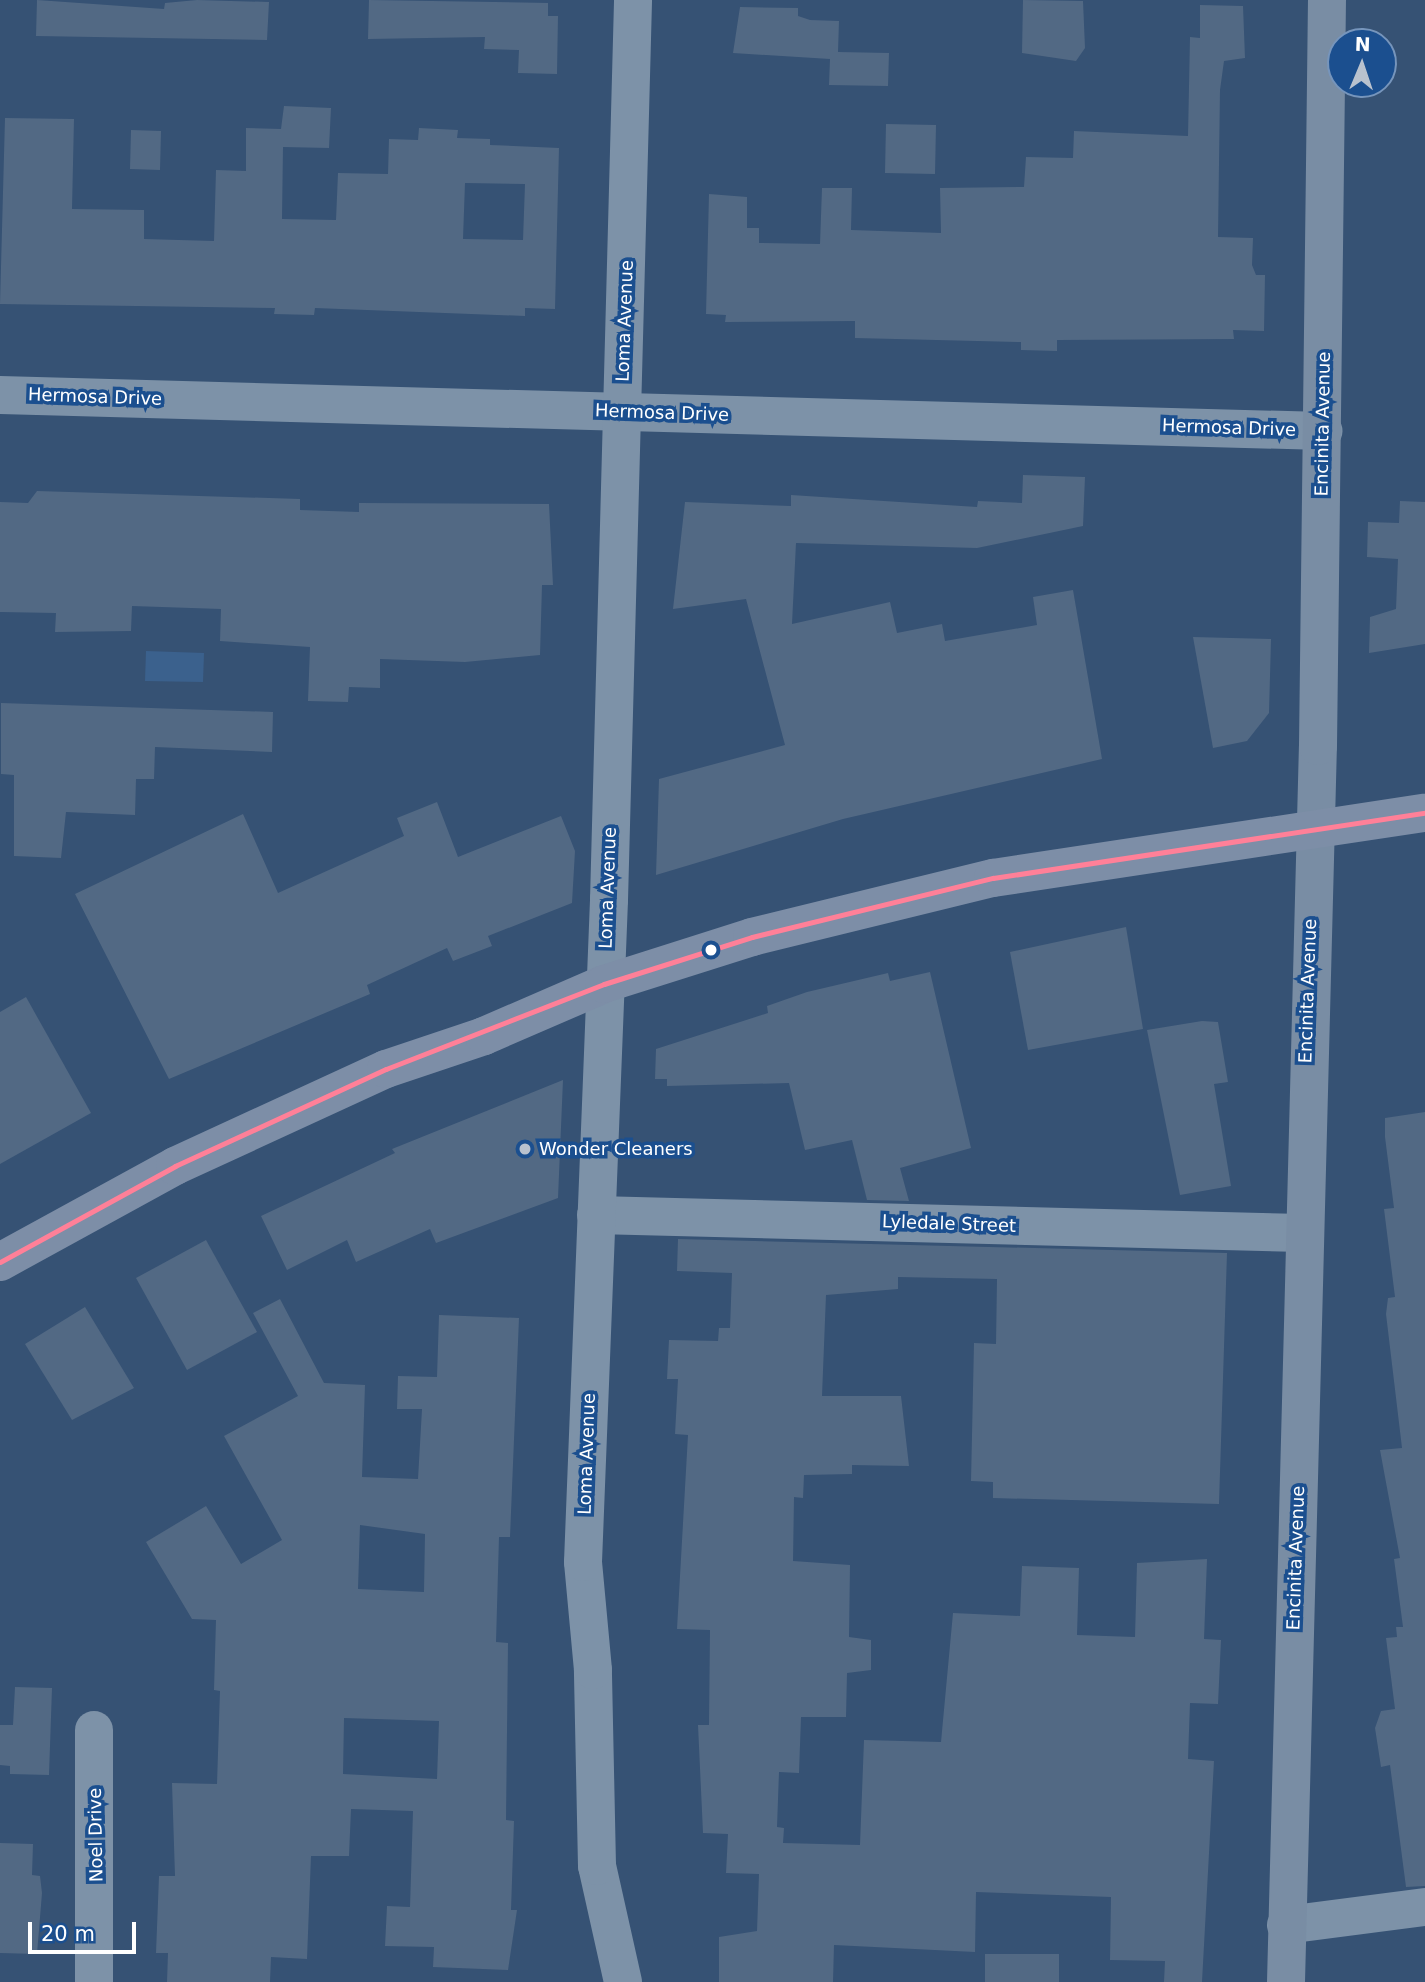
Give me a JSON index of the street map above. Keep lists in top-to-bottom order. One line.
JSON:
{"streets":{"street":["Loma Avenue","Hermosa Drive","Encinita Avenue","Lyledale Street","Noel Drive"]},"crossings":[["Loma Avenue","Hermosa Drive"],["Loma Avenue","Lyledale Street"],["Hermosa Drive","Encinita Avenue"],["Encinita Avenue","Lyledale Street"]],"places":["Wonder Cleaners"],"scale_bar":"20 m","north":"top"}
